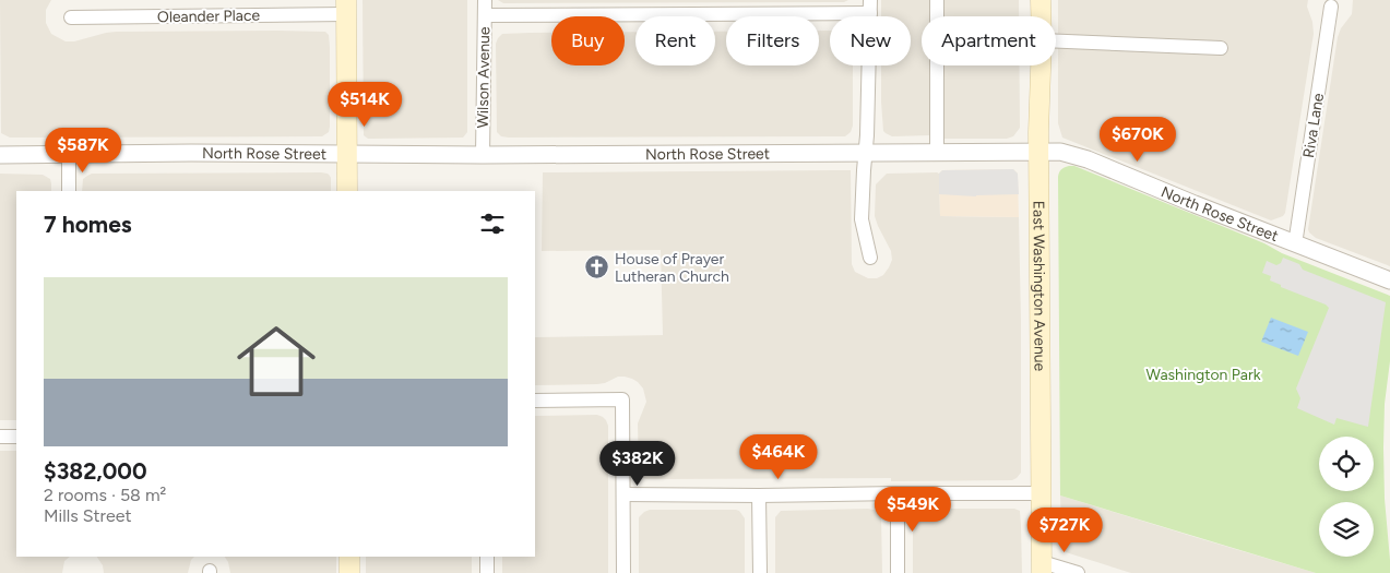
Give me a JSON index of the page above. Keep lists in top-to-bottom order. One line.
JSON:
{"streets":{"main road":["East Washington Avenue"],"street":["Oleander Place","Wilson Avenue","Riva Lane","North Rose Street"]},"crossings":[["Wilson Avenue","North Rose Street"],["Riva Lane","North Rose Street"],["North Rose Street","East Washington Avenue"]],"parks":["Washington Park"],"places":{"church":["House of Prayer Lutheran Church"]},"page":{"chip":["Buy","Rent","Filters","New","Apartment"],"price":["$514K","$670K","$587K","$464K","$382K","$549K","$727K"],"heading":"7 homes","list":[{"name":"$382,000","note":"2 rooms · 58 m² · Mills Street"}]}}
